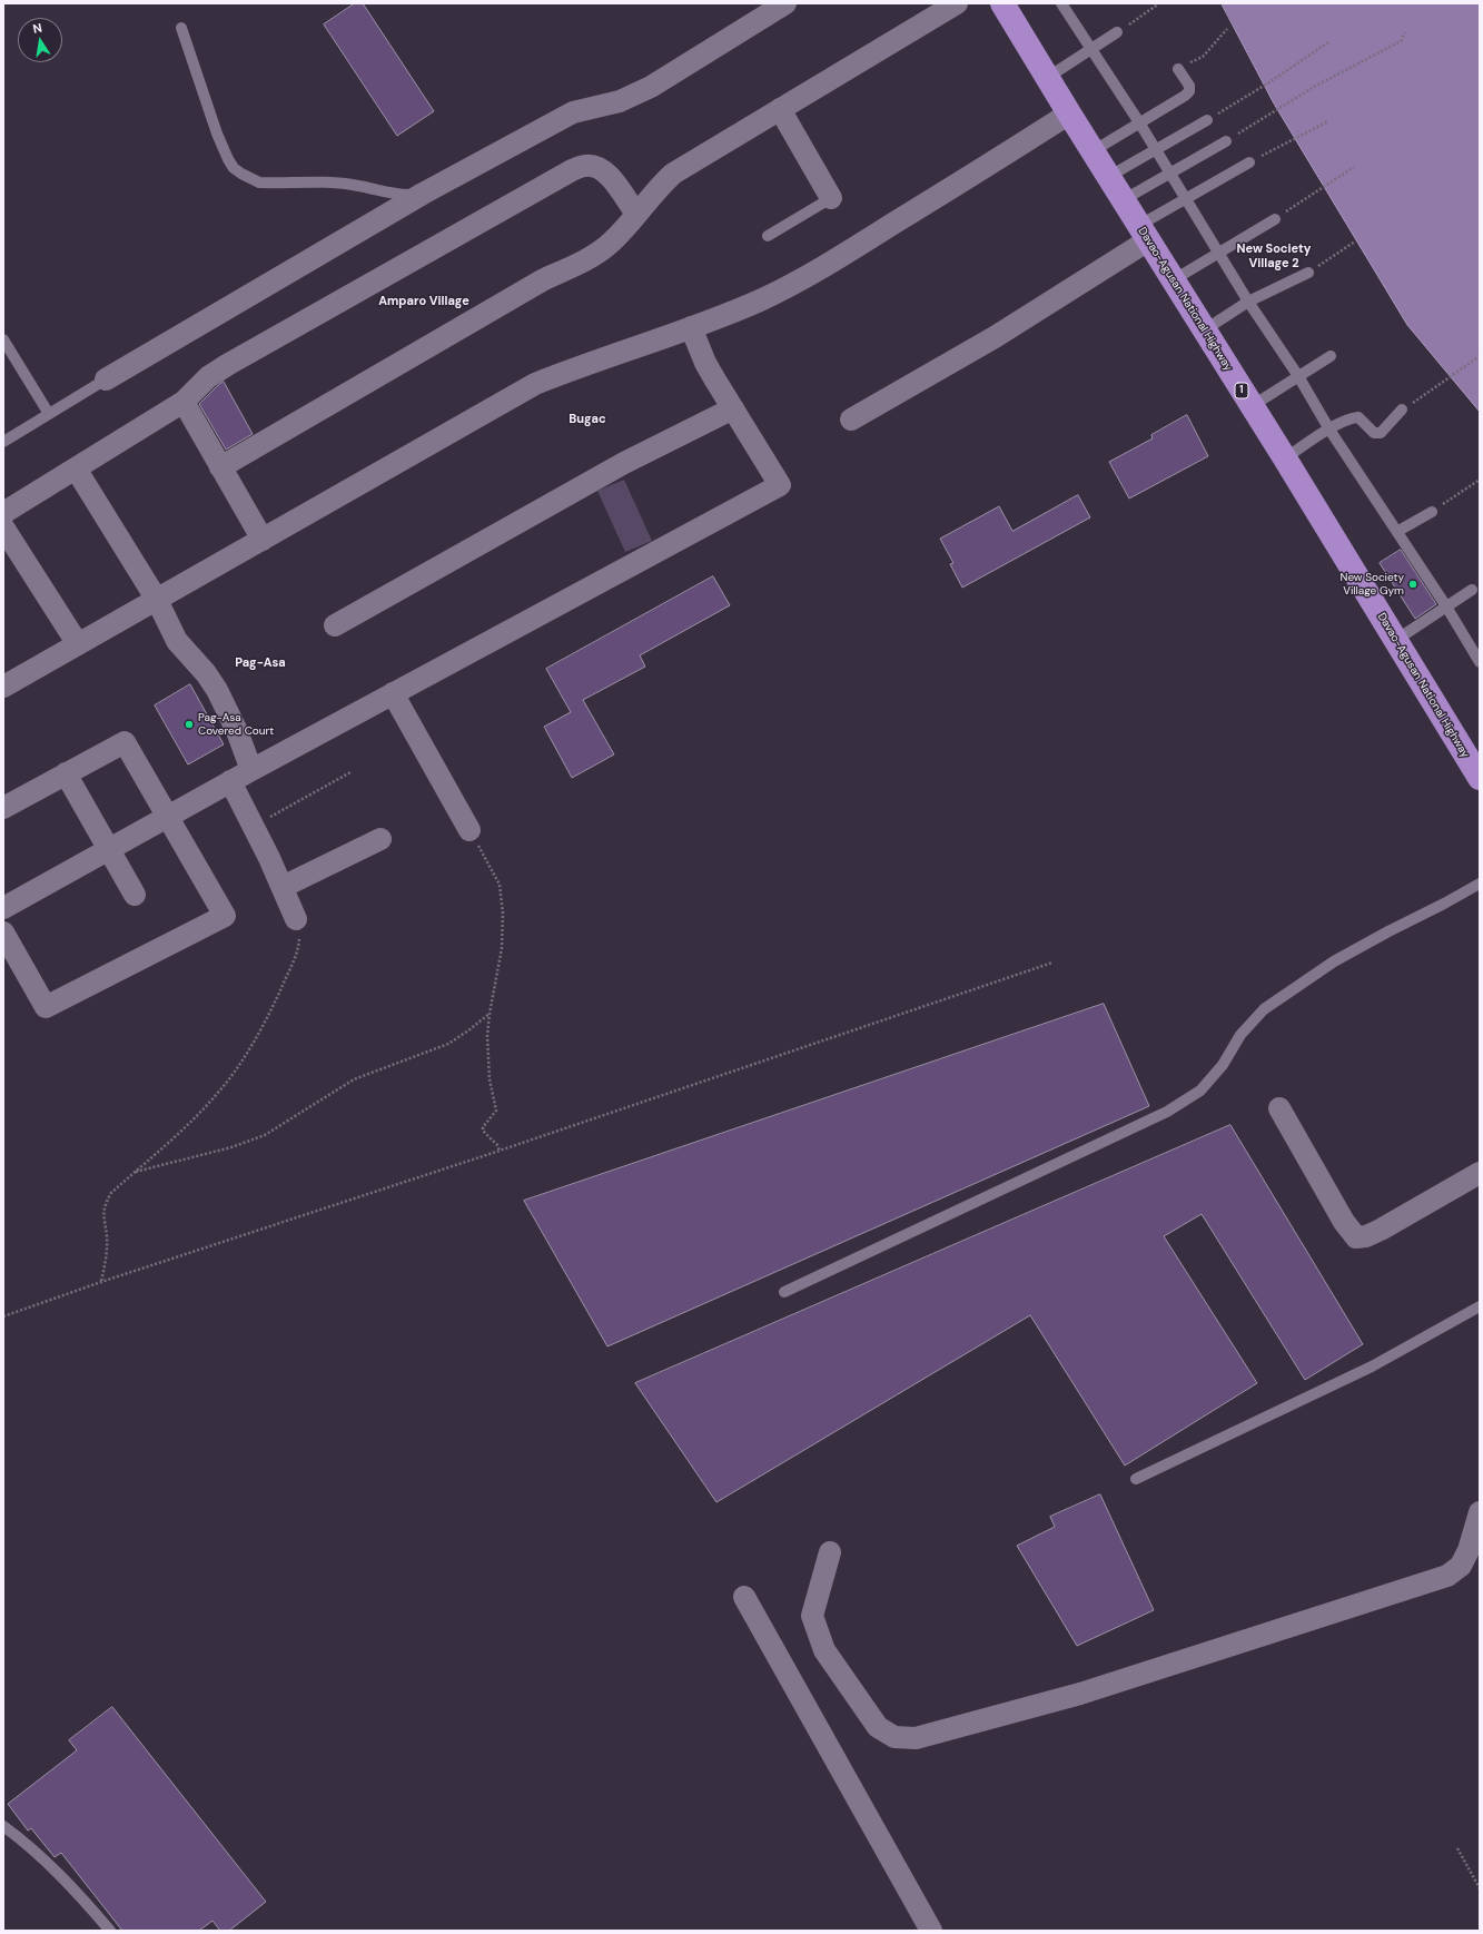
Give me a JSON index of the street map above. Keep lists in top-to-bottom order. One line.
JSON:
{"streets":{"highway":["Davao-Agusan National Highway","1"]},"districts":["New Society Village 2","Amparo Village","Bugac","Pag-Asa"],"places":["New Society Village Gym","Pag-Asa Covered Court"],"north":"top"}
